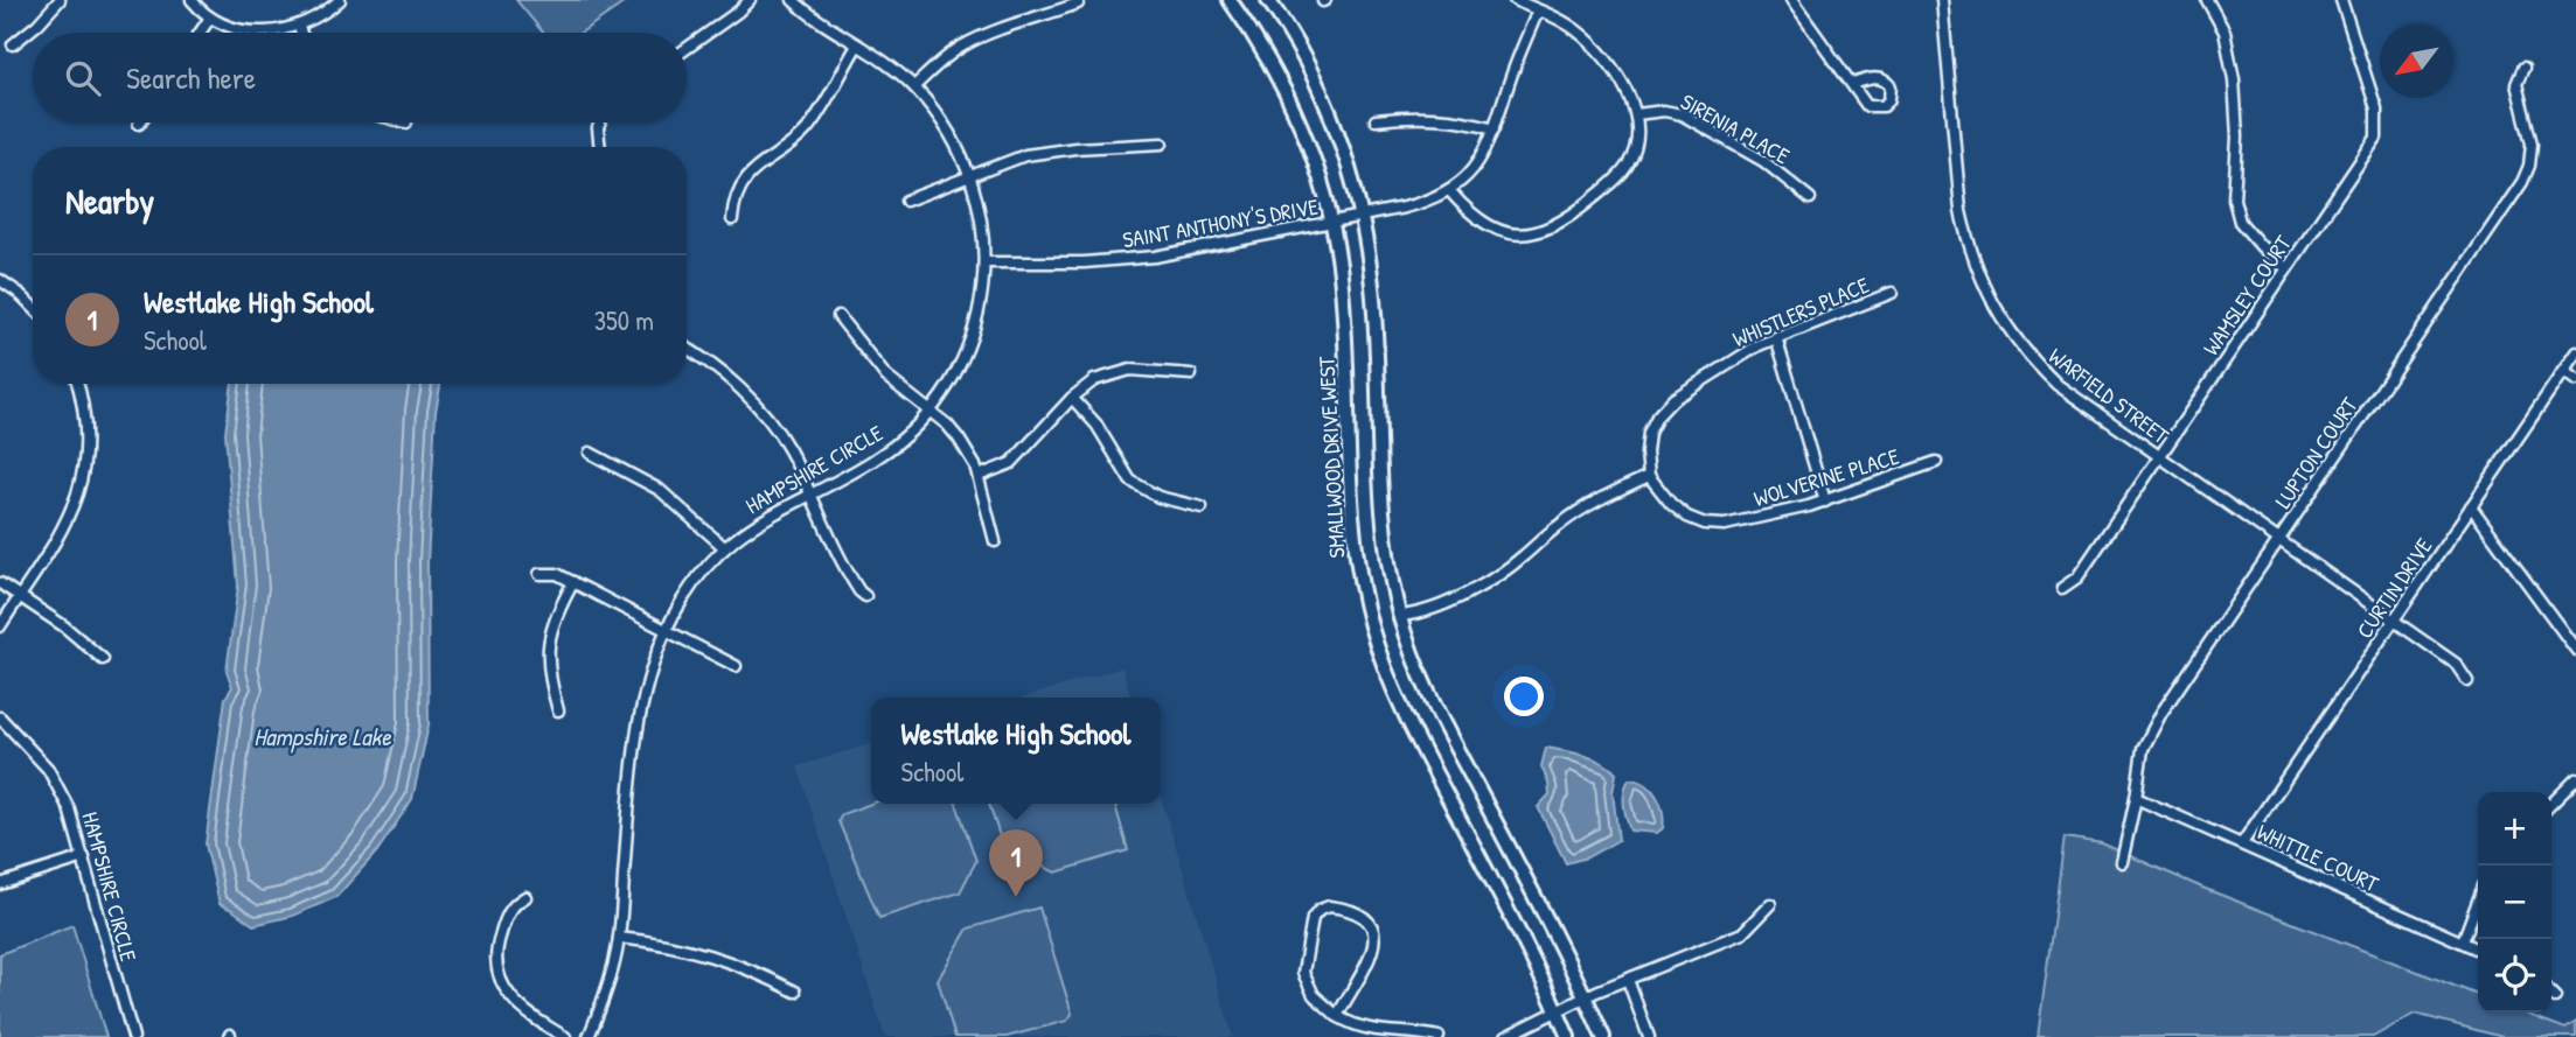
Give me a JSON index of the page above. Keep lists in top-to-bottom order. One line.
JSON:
{"streets":{"street":["SIRENIA PLACE","SAINT ANTHONY'S DRIVE","WAMSLEY COURT","WHISTLERS PLACE","WARFIELD STREET","LUPTON COURT","SMALLWOOD DRIVE WEST","HAMPSHIRE CIRCLE","WOLVERINE PLACE","CURTIN DRIVE","WHITTLE COURT"]},"crossings":[["SAINT ANTHONY'S DRIVE","SMALLWOOD DRIVE WEST"],["SAINT ANTHONY'S DRIVE","HAMPSHIRE CIRCLE"],["WAMSLEY COURT","WARFIELD STREET"],["WHISTLERS PLACE","WOLVERINE PLACE"],["WARFIELD STREET","LUPTON COURT"],["WARFIELD STREET","CURTIN DRIVE"],["LUPTON COURT","WHITTLE COURT"],["CURTIN DRIVE","WHITTLE COURT"]],"water":["Hampshire Lake"],"north":"bottom left","page":{"search":"Search here","heading":"Nearby","list":[{"mark":"1","name":"Westlake High School","note":"School","value":"350 m"}],"popup":["Westlake High School","School"],"map_buttons":["+","−"],"pins":"1"}}
